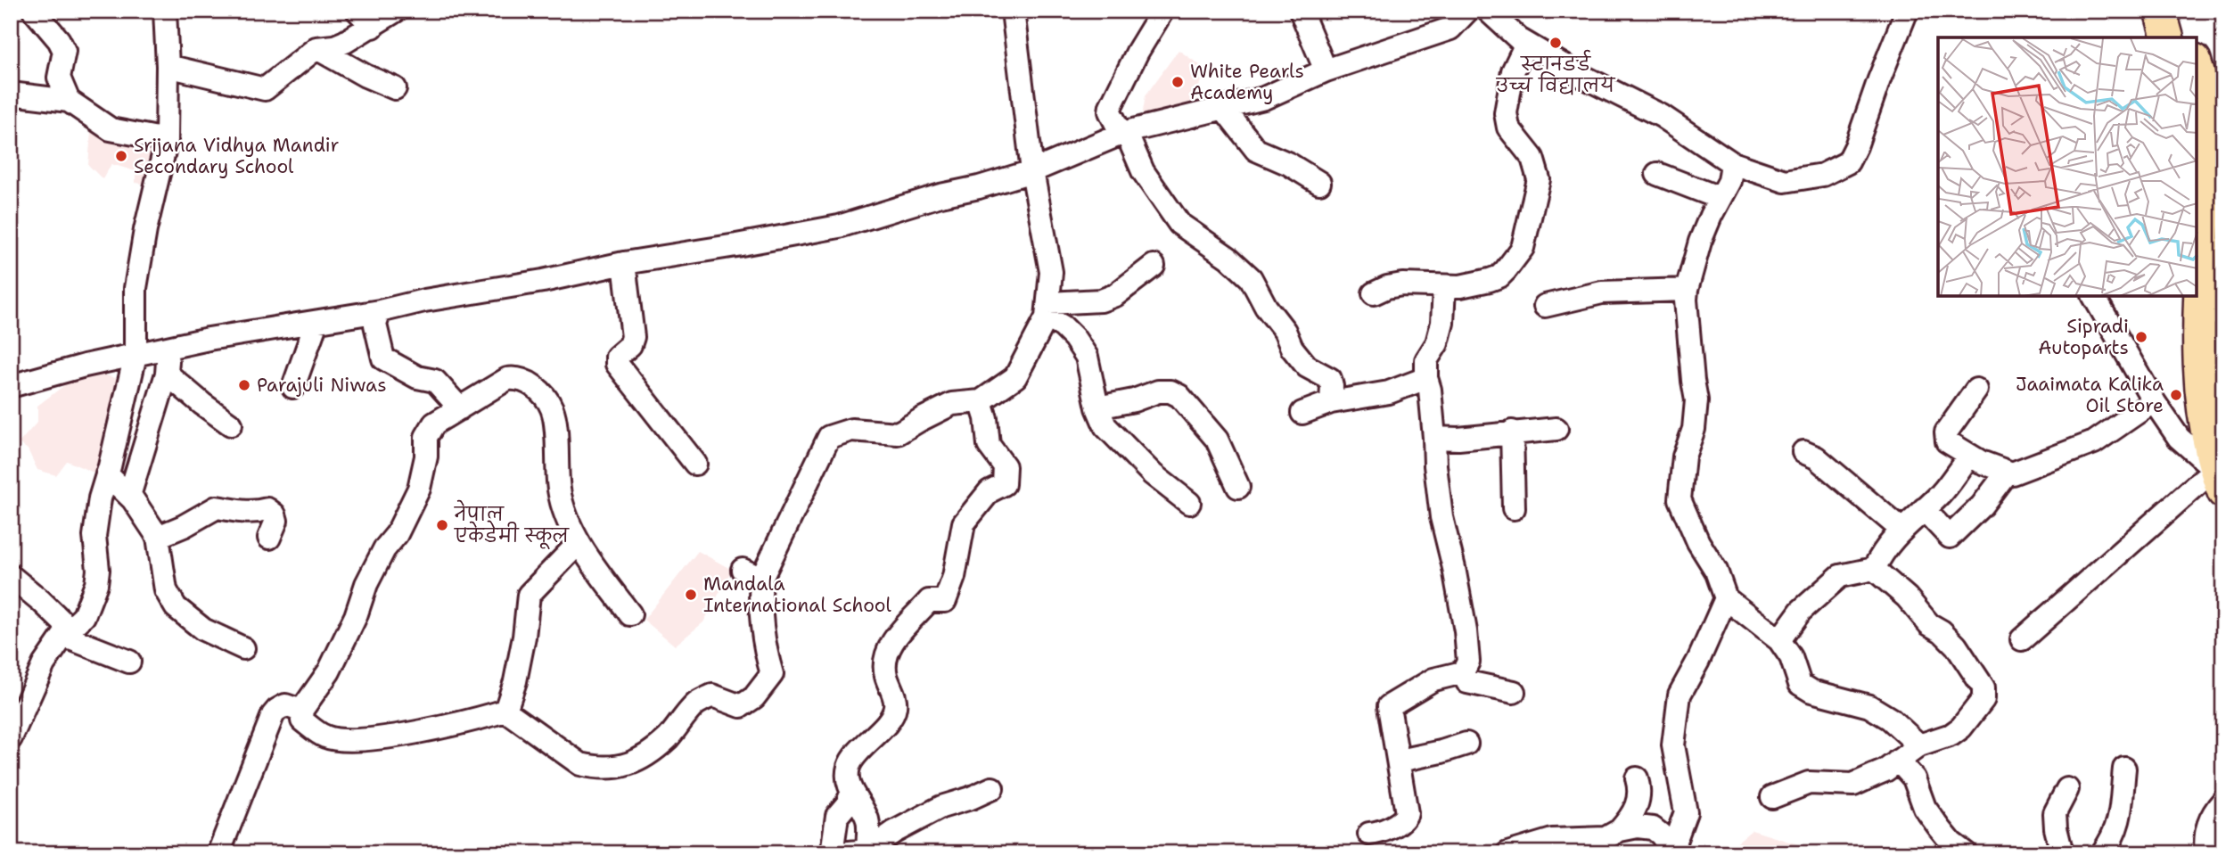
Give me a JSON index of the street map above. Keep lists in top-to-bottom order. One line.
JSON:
{"places":["स्टानडर्ड उच्च विद्यालय","White Pearls Academy","Srijana Vidhya Mandir Secondary School","Sipradi Autoparts","Parajuli Niwas","Jaaimata Kalika Oil Store","नेपाल एकेडेमी स्कूल","Mandala International School"]}
